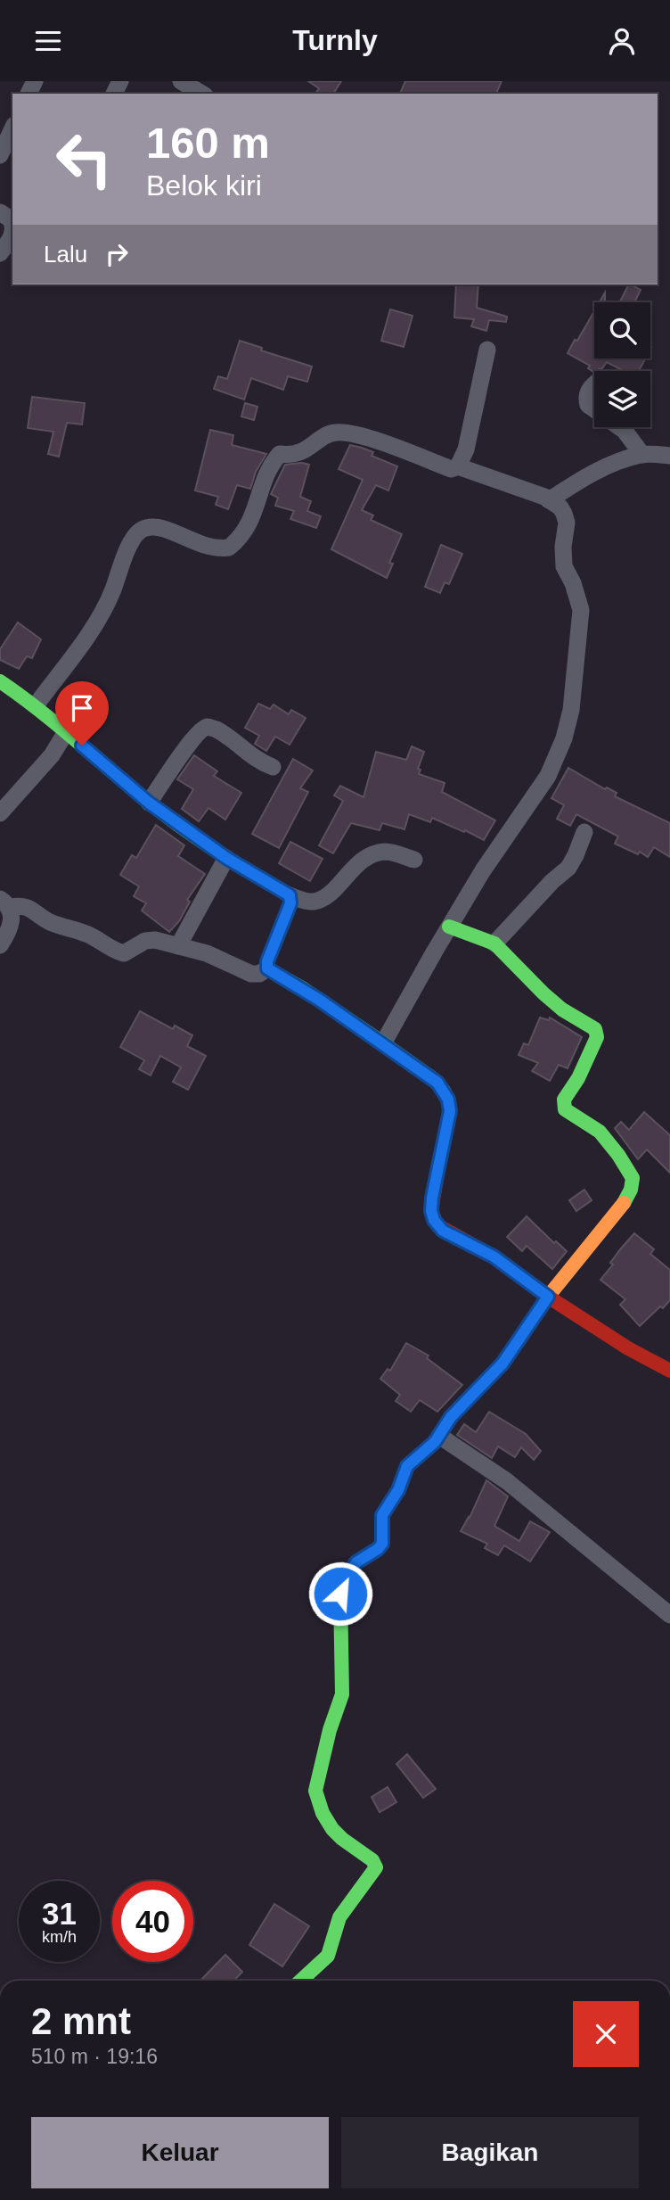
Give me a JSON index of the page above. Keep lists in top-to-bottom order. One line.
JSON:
{"page":{"header":"Turnly","turn":["160 m","Belok kiri"],"then":"Lalu","speed":"31 km/h","limit":"40","heading":["2 mnt","510 m · 19:16"],"buttons":["Keluar","Bagikan"]}}
